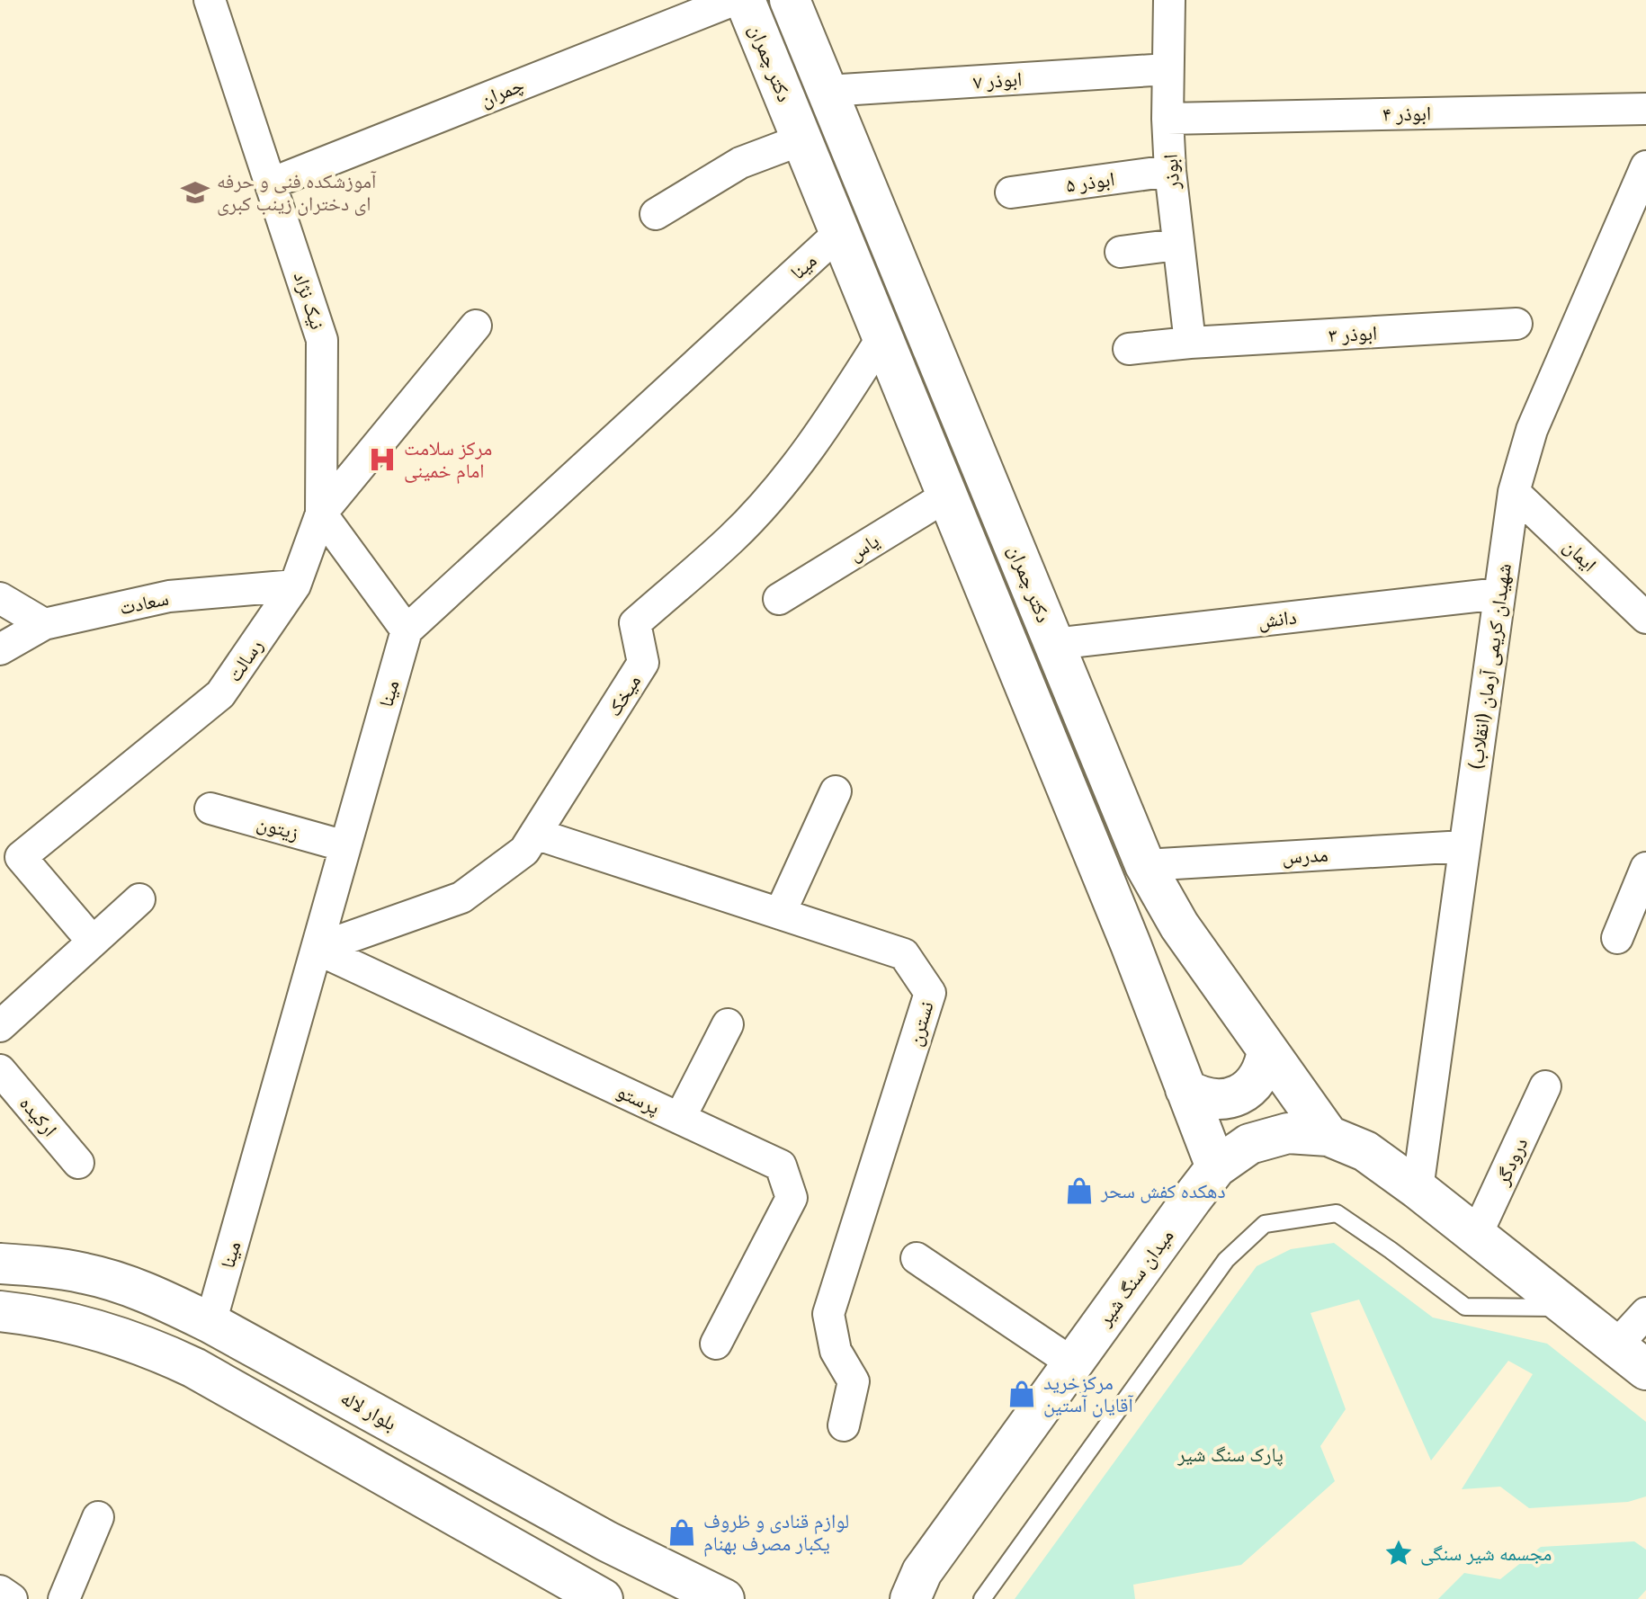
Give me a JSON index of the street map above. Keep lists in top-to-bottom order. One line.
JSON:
{"streets":{"main road":["دکتر چمران","میدان سنگ شیر","بلوار لاله"],"street":["ابوذر ۷","چمران","ابوذر ۴","ابوذر","ابوذر ۵","مینا","نیک نژاد","ابوذر ۳","یاس","ایمان","سعادت","دانش","رسالت","شهیدان کریمی آرمان (انقلاب)","میخک","زیتون","مدرس","نسترن","پرستو","ارکیده","درودگر"]},"crossings":[["دکتر چمران","ابوذر ۷"],["دکتر چمران","مینا"],["دکتر چمران","یاس"],["دکتر چمران","دانش"],["دکتر چمران","میخک"],["دکتر چمران","مدرس"],["دکتر چمران","میدان سنگ شیر"],["ابوذر ۷","ابوذر"],["چمران","نیک نژاد"],["ابوذر ۴","ابوذر"],["ابوذر","ابوذر ۵"],["ابوذر","ابوذر ۳"],["مینا","میخک"],["مینا","زیتون"],["مینا","پرستو"],["مینا","بلوار لاله"],["نیک نژاد","رسالت"],["ایمان","شهیدان کریمی آرمان (انقلاب)"],["سعادت","رسالت"],["دانش","شهیدان کریمی آرمان (انقلاب)"],["شهیدان کریمی آرمان (انقلاب)","مدرس"],["شهیدان کریمی آرمان (انقلاب)","میدان سنگ شیر"],["میخک","نسترن"],["میخک","پرستو"],["درودگر","میدان سنگ شیر"]],"parks":["پارک سنگ شیر"],"places":{"school or university":["آموزشکده فنی و حرفه ای دختران زینب کبری"],"hospital":["مرکز سلامت امام خمینی"],"shop":["دهکده کفش سحر","مرکزخرید آقایان آستین","لوازم قنادی و ظروف یکبار مصرف بهنام"],"place":["مجسمه شیر سنگی"]}}
